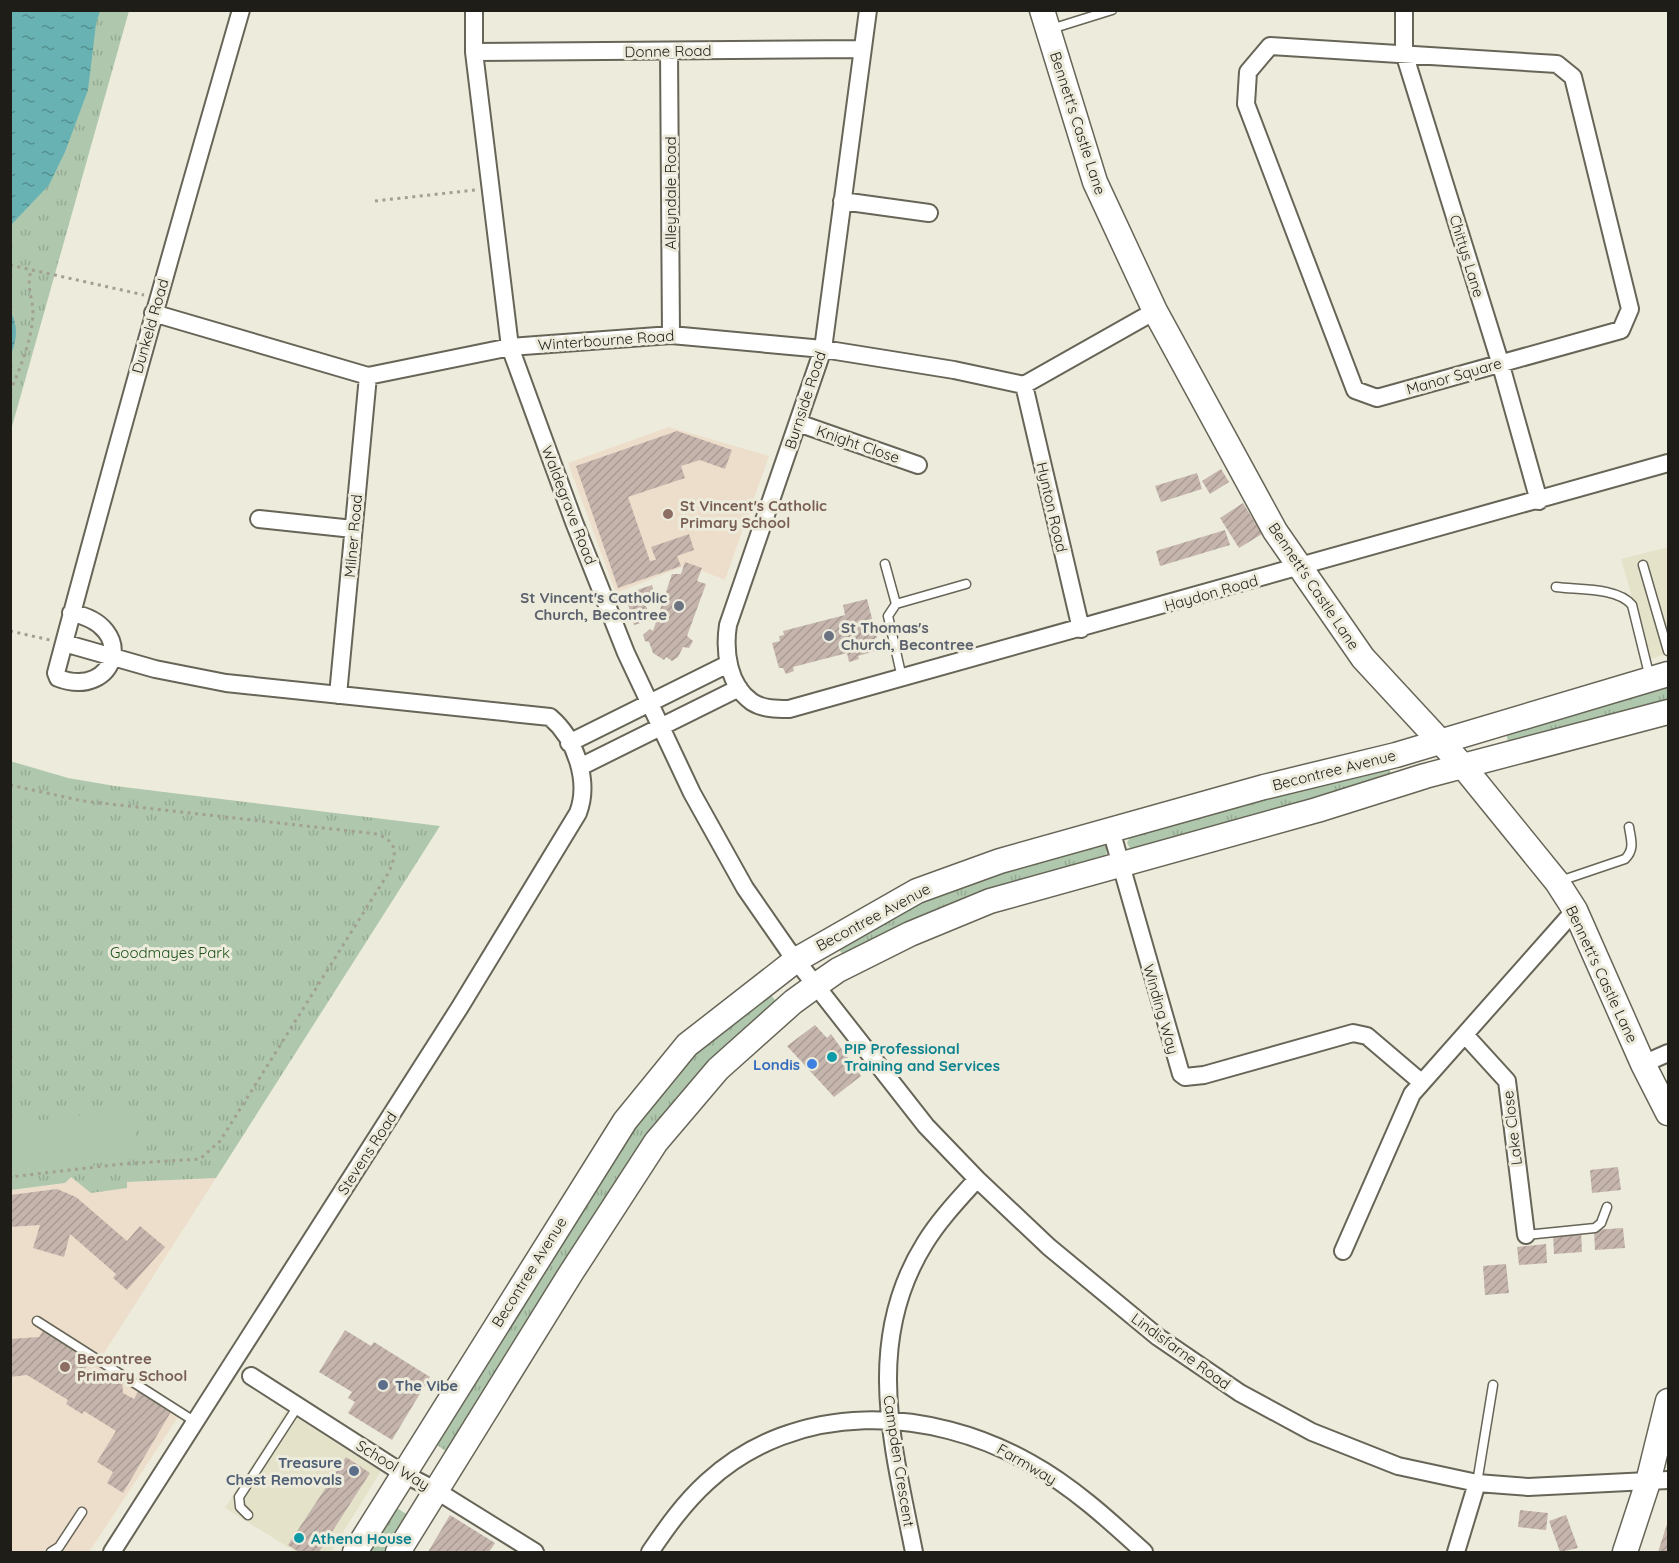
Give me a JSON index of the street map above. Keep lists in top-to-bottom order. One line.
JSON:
{"streets":{"street":["Donne Road","Bennett's Castle Lane","Alleyndale Road","Chittys Lane","Dunkeld Road","Winterbourne Road","Manor Square","Burnside Road","Knight Close","Waldegrave Road","Hynton Road","Milner Road","Haydon Road","Becontree Avenue","Winding Way","Lake Close","Stevens Road","Lindisfarne Road","Campden Crescent","Farmway","School Way"]},"crossings":[["Donne Road","Alleyndale Road"],["Donne Road","Burnside Road"],["Donne Road","Waldegrave Road"],["Bennett's Castle Lane","Haydon Road"],["Bennett's Castle Lane","Becontree Avenue"],["Alleyndale Road","Winterbourne Road"],["Chittys Lane","Manor Square"],["Chittys Lane","Haydon Road"],["Dunkeld Road","Winterbourne Road"],["Dunkeld Road","Stevens Road"],["Winterbourne Road","Burnside Road"],["Winterbourne Road","Waldegrave Road"],["Winterbourne Road","Hynton Road"],["Winterbourne Road","Milner Road"],["Burnside Road","Knight Close"],["Burnside Road","Haydon Road"],["Waldegrave Road","Becontree Avenue"],["Waldegrave Road","Lindisfarne Road"],["Hynton Road","Haydon Road"],["Milner Road","Stevens Road"],["Becontree Avenue","Winding Way"],["Becontree Avenue","Lindisfarne Road"],["Becontree Avenue","School Way"],["Lindisfarne Road","Campden Crescent"],["Campden Crescent","Farmway"]],"parks":["Goodmayes Park"],"places":["St Vincent's Catholic Primary School","St Vincent's Catholic Church, Becontree","St Thomas's Church, Becontree","PIP Professional Training and Services","Londis","Becontree Primary School","The Vibe","Treasure Chest Removals","Athena House"]}
